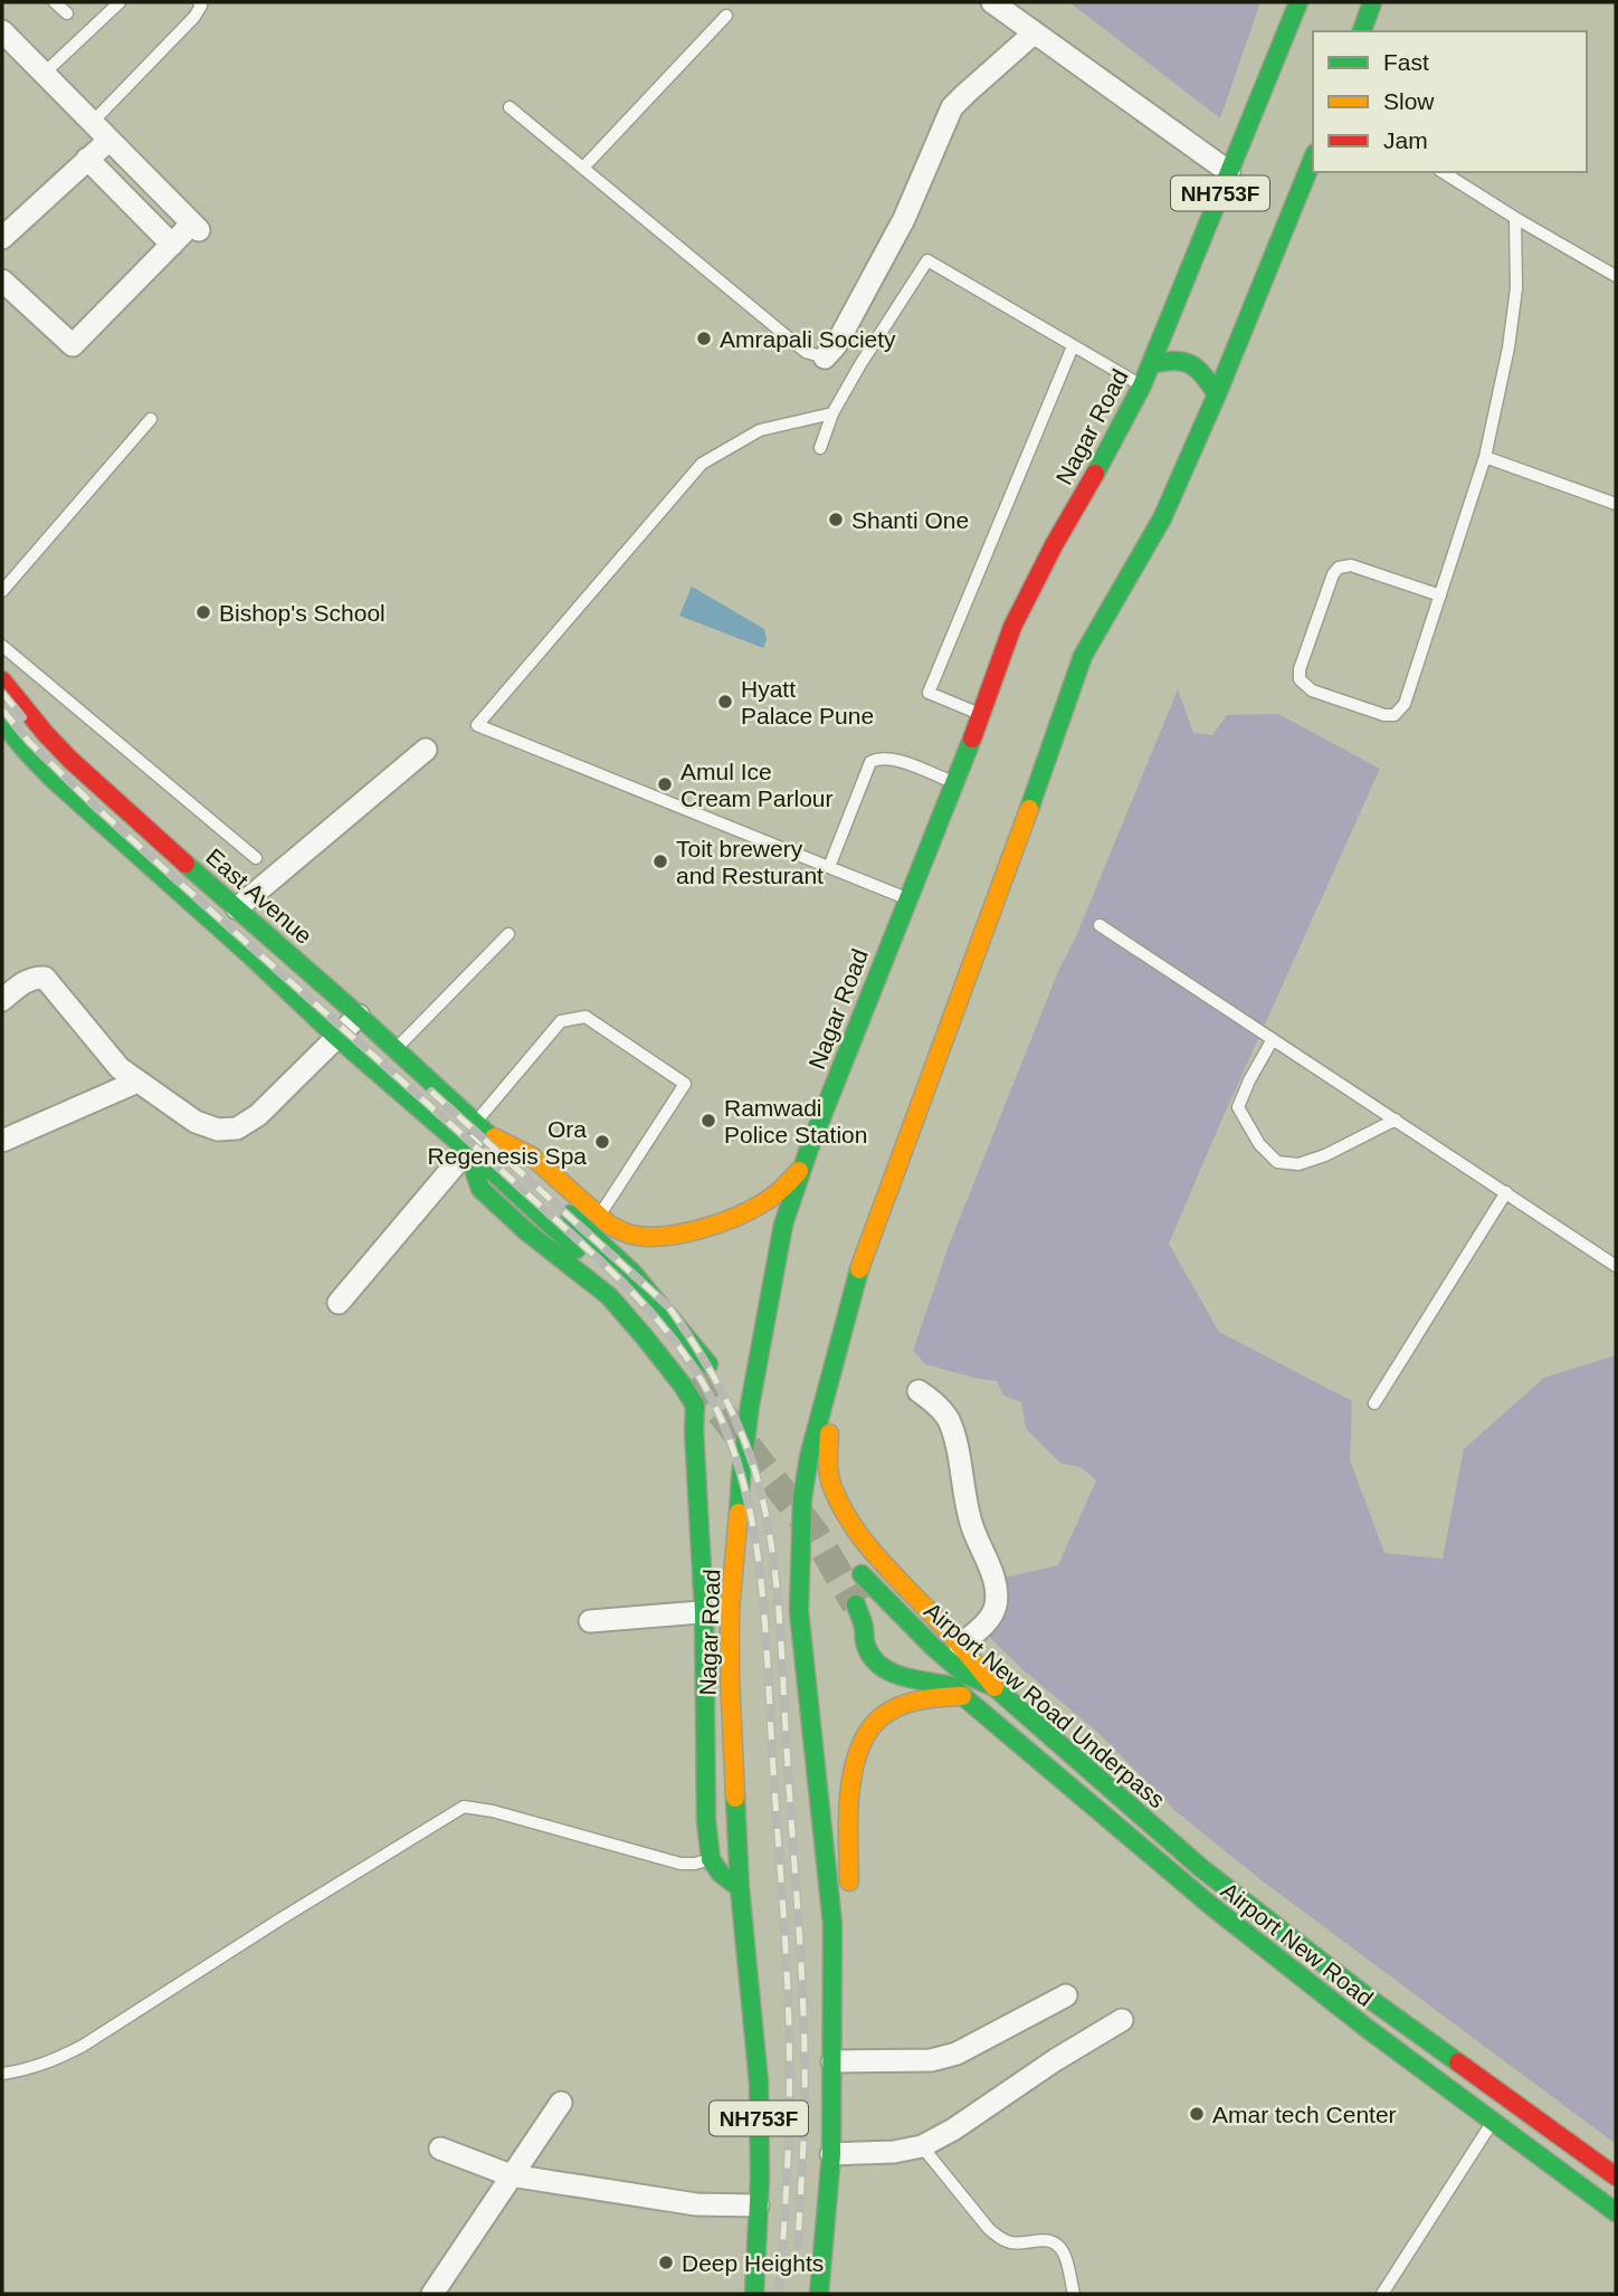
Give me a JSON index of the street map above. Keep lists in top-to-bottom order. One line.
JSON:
{"streets":{"main road":["NH753F","Nagar Road","East Avenue","Airport New Road Underpass","Airport New Road"]},"crossings":[["Airport New Road Underpass","Airport New Road"]],"places":["Amrapali Society","Shanti One","Bishop's School","Hyatt Palace Pune","Amul Ice Cream Parlour","Toit brewery and Resturant","Ramwadi Police Station","Ora Regenesis Spa","Amar tech Center","Deep Heights"],"legend":["Fast","Slow","Jam"]}
